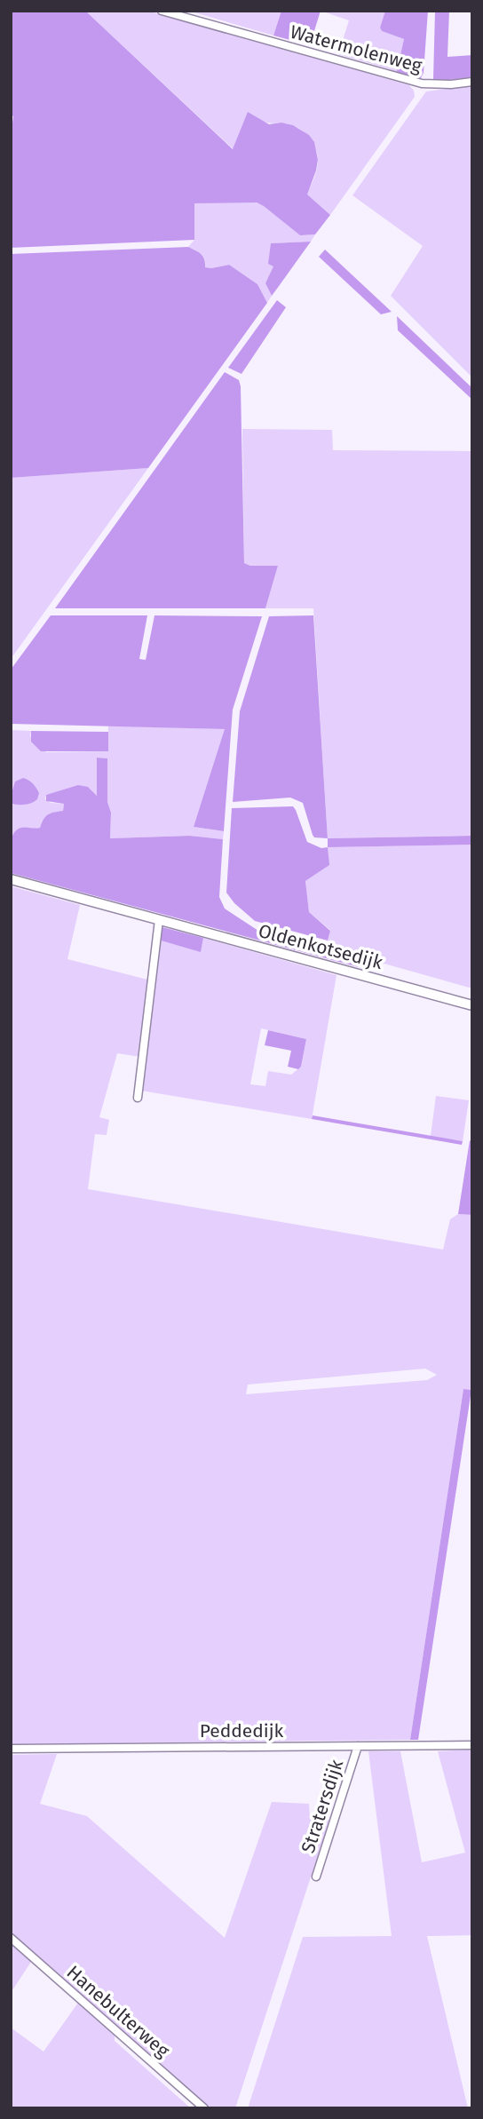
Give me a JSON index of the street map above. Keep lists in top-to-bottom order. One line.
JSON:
{"streets":{"street":["Watermolenweg","Oldenkotsedijk","Peddedijk","Stratersdijk","Hanebulterweg"]},"crossings":[["Peddedijk","Stratersdijk"]]}
